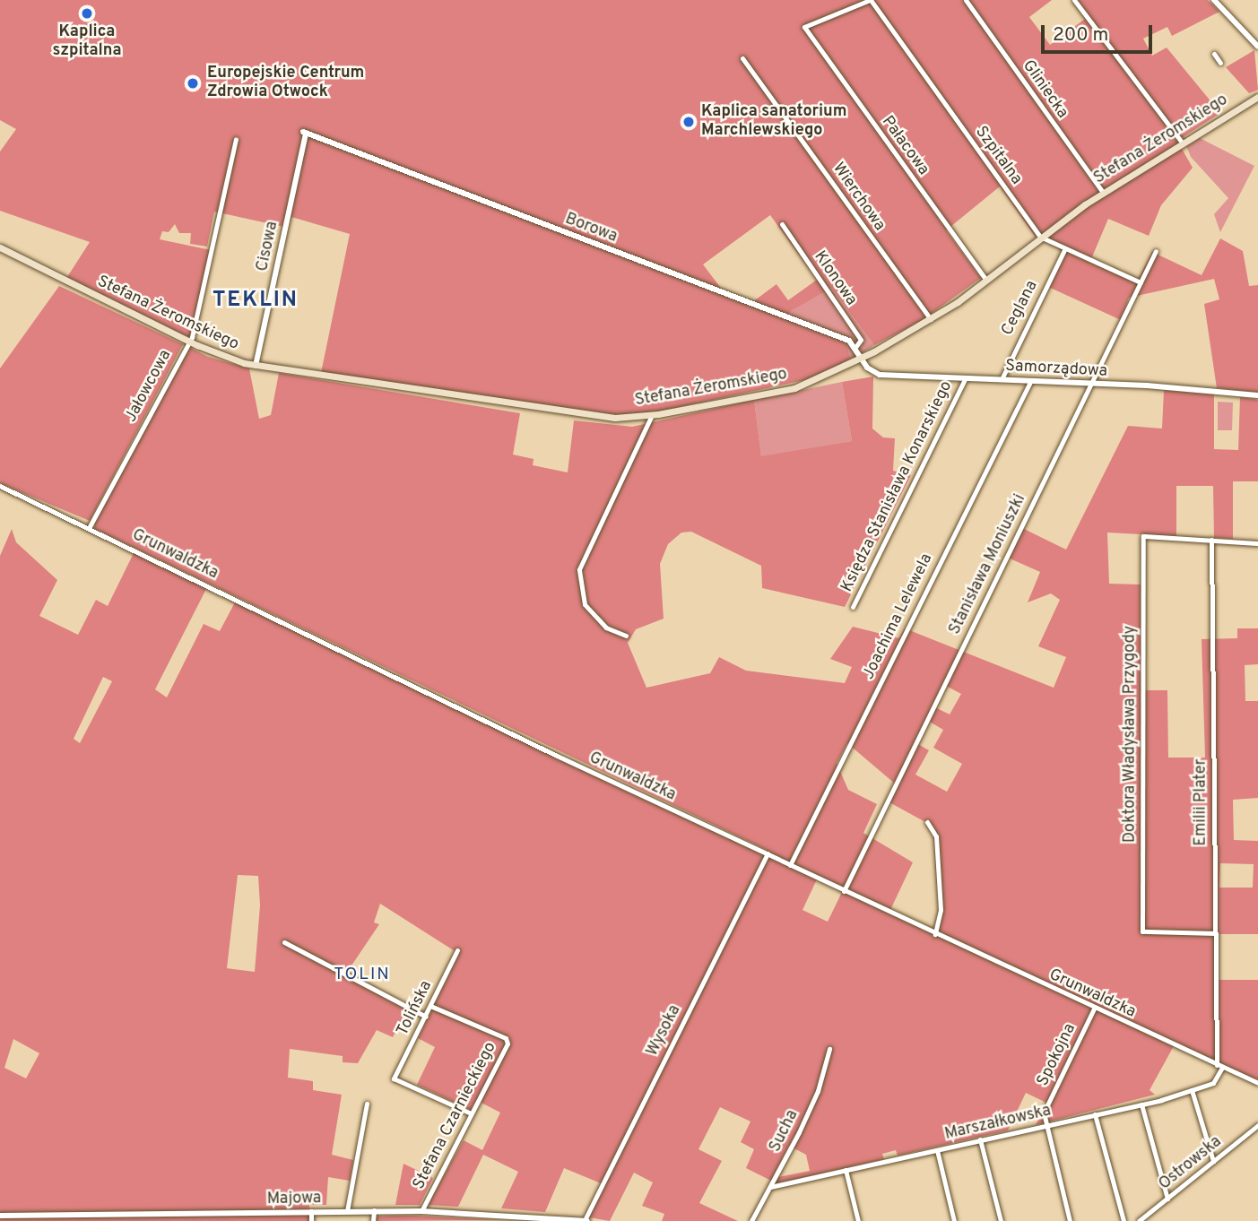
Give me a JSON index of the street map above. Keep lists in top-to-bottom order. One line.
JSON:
{"streets":{"main road":["Stefana Żeromskiego"],"street":["Gliniecka","Pałacowa","Szpitalna","Wierchowa","Borowa","Cisowa","Klonowa","Ceglana","Samorządowa","Jałowcowa","Księdza Stanisława Konarskiego","Grunwaldzka","Stanisława Moniuszki","Joachima Lelewela","Doktora Władysława Przygody","Emilii Plater","Tolińska","Wysoka","Spokojna","Stefana Czarnieckiego","Marszałkowska","Sucha","Ostrowska","Majowa"]},"crossings":[["Gliniecka","Stefana Żeromskiego"],["Stefana Żeromskiego","Pałacowa"],["Stefana Żeromskiego","Szpitalna"],["Stefana Żeromskiego","Wierchowa"],["Stefana Żeromskiego","Cisowa"],["Stefana Żeromskiego","Samorządowa"],["Stefana Żeromskiego","Jałowcowa"],["Pałacowa","Szpitalna"],["Szpitalna","Ceglana"],["Szpitalna","Stanisława Moniuszki"],["Borowa","Cisowa"],["Borowa","Klonowa"],["Ceglana","Samorządowa"],["Samorządowa","Księdza Stanisława Konarskiego"],["Samorządowa","Stanisława Moniuszki"],["Samorządowa","Joachima Lelewela"],["Jałowcowa","Grunwaldzka"],["Grunwaldzka","Stanisława Moniuszki"],["Grunwaldzka","Joachima Lelewela"],["Grunwaldzka","Emilii Plater"],["Grunwaldzka","Wysoka"],["Grunwaldzka","Spokojna"],["Grunwaldzka","Marszałkowska"],["Doktora Władysława Przygody","Emilii Plater"],["Emilii Plater","Marszałkowska"],["Tolińska","Stefana Czarnieckiego"],["Wysoka","Majowa"],["Spokojna","Marszałkowska"],["Stefana Czarnieckiego","Majowa"],["Marszałkowska","Sucha"]],"districts":["TEKLIN","TOLIN"],"places":["Kaplica szpitalna","Europejskie Centrum Zdrowia Otwock","Kaplica sanatorium Marchlewskiego"],"scale_bar":"200 m"}
